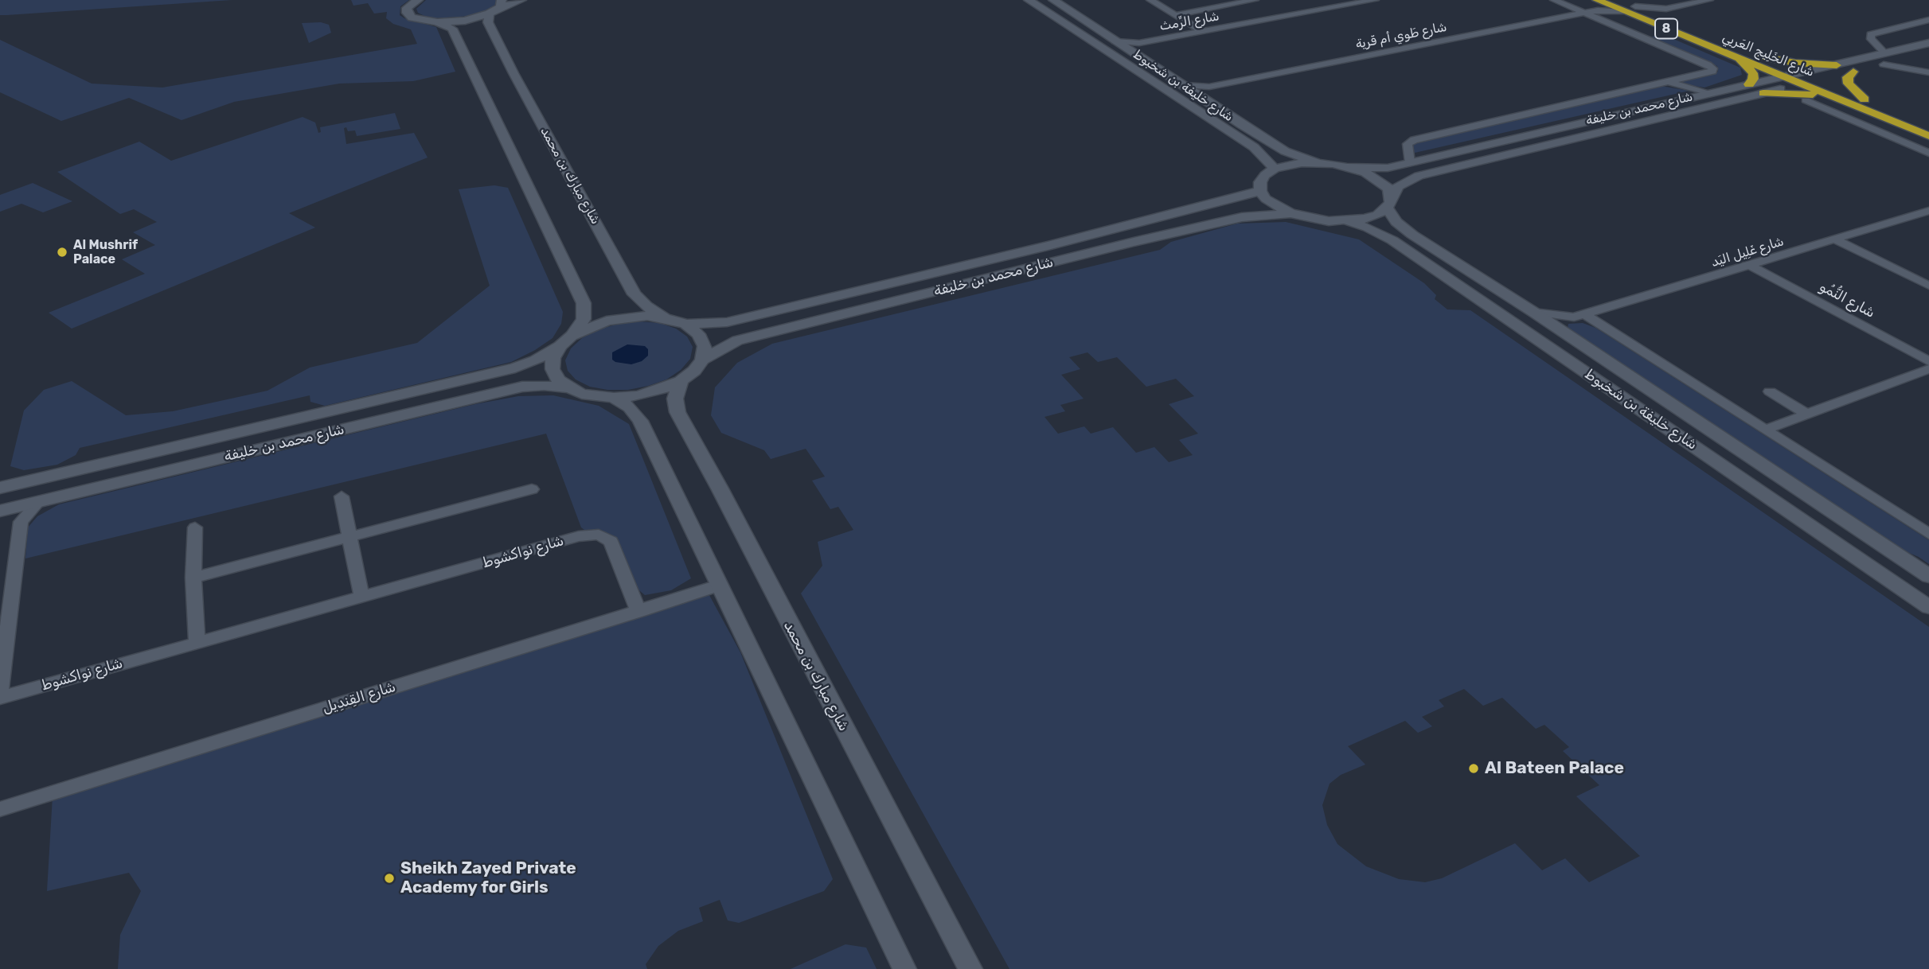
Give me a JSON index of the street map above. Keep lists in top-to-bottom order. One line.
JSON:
{"streets":{"highway":["8","شارع الخَلِيج العَربِي"],"main road":["شارع خليفة بن شخبوط","شارع محمد بن خليفة","شارع مبارك بن محمد"],"street":["شارع الرِّمث","شارع طَوي أم قَرية","شارع غَلِيل اليَد","شارع النُّمُو","شارع نواكشوط","شارع القِندِيل"]},"crossings":[["شارع الرِّمث","شارع خليفة بن شخبوط"],["شارع طَوي أم قَرية","شارع الخَلِيج العَربِي"],["شارع طَوي أم قَرية","شارع خليفة بن شخبوط"],["شارع الخَلِيج العَربِي","شارع محمد بن خليفة"],["شارع خليفة بن شخبوط","شارع محمد بن خليفة"],["شارع خليفة بن شخبوط","شارع غَلِيل اليَد"],["شارع محمد بن خليفة","شارع مبارك بن محمد"],["شارع غَلِيل اليَد","شارع النُّمُو"],["شارع نواكشوط","شارع القِندِيل"]],"places":["Al Mushrif Palace","Al Bateen Palace","Sheikh Zayed Private Academy for Girls"]}
